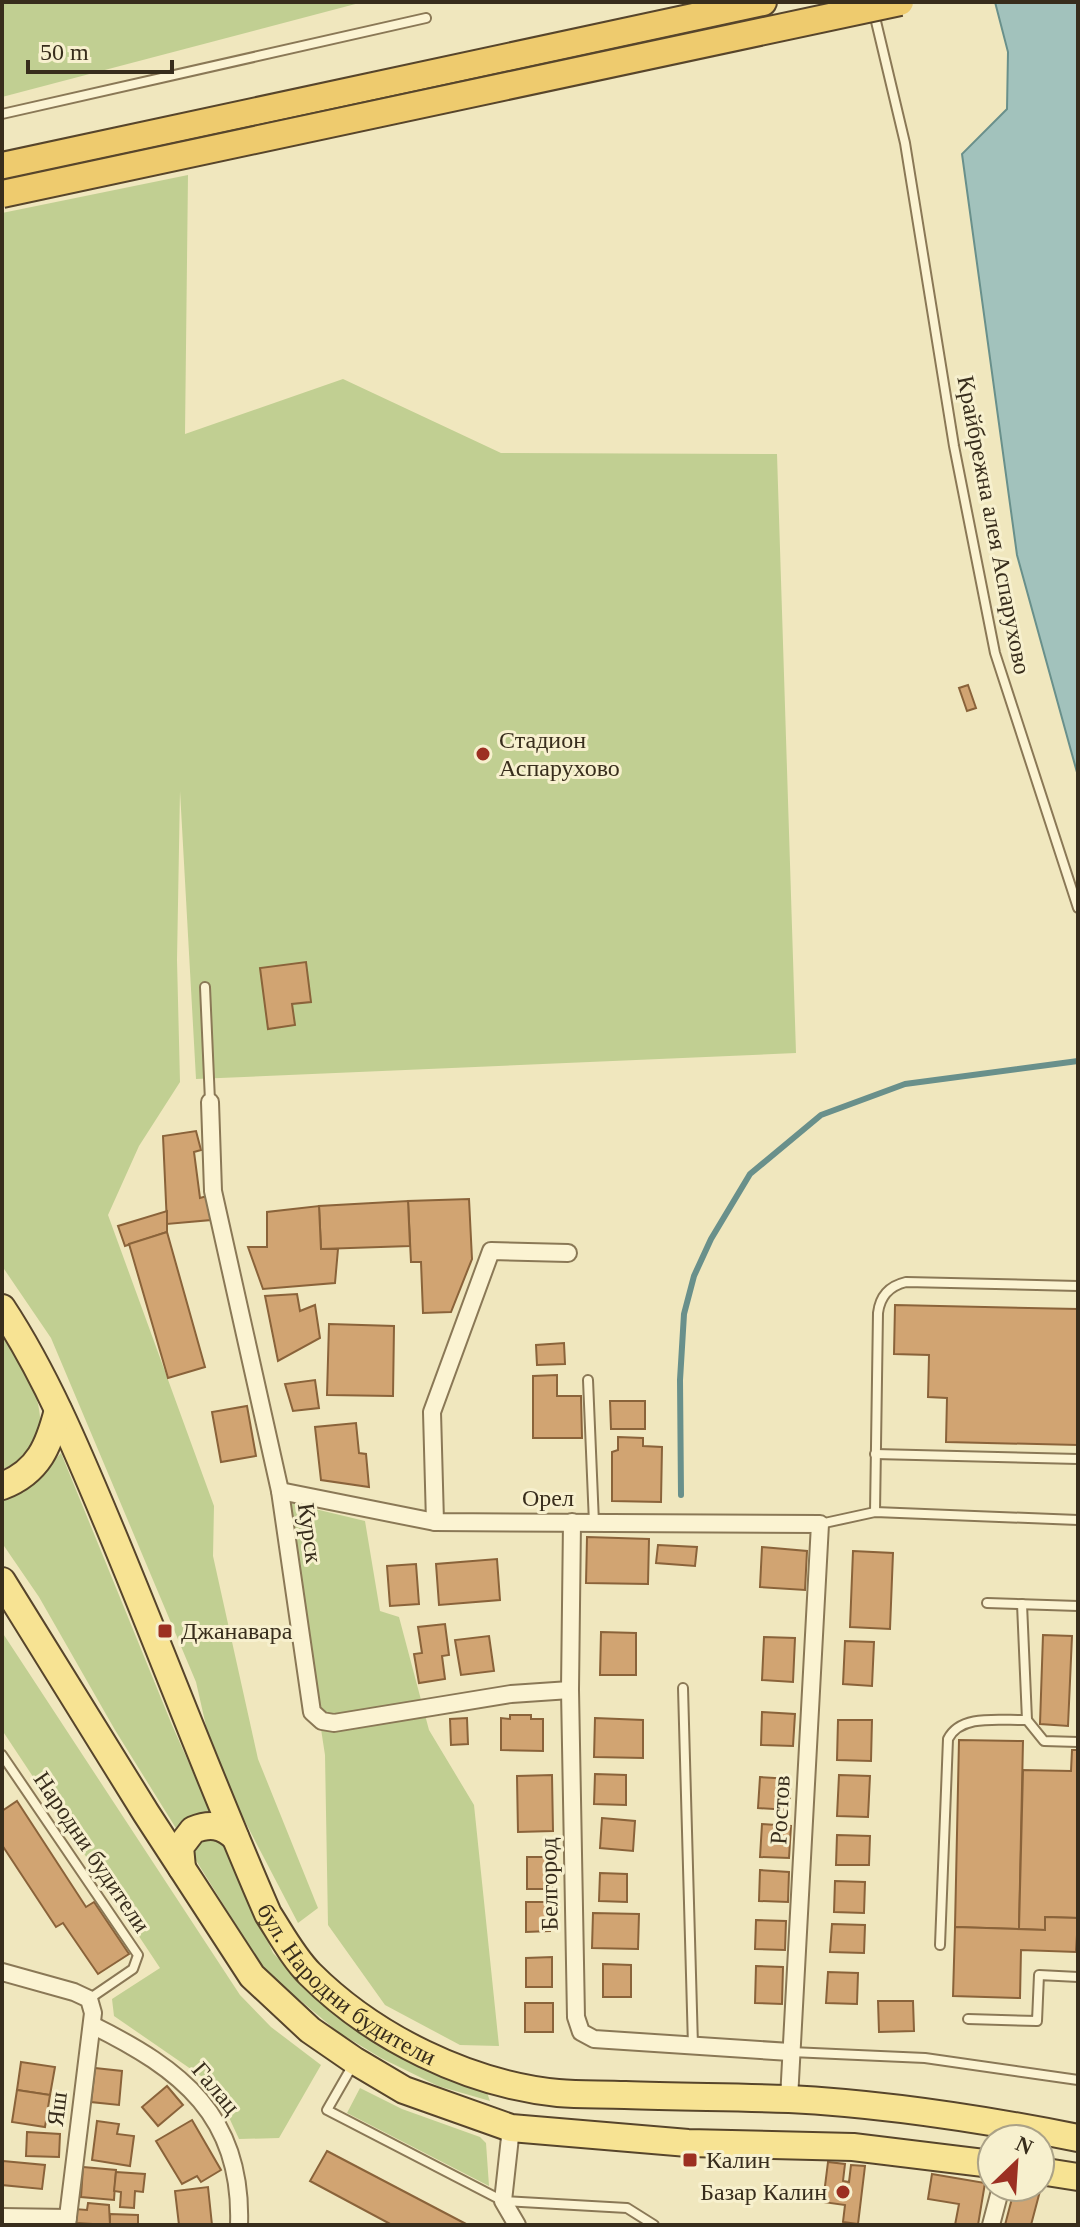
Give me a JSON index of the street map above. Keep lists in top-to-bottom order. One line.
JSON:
{"streets":{"main road":["бул. Народни будители"],"street":["Орел","Курск","Ростов","Белгород","Галац","Яш"],"lane":["Крайбрежна алея Аспарухово","Народни будители"]},"crossings":[["Орел","Курск"],["Орел","Ростов"],["Орел","Белгород"],["Курск","Белгород"],["Ростов","Белгород"],["Ростов","бул. Народни будители"],["Народни будители","Яш"],["Галац","Яш"]],"places":{"other":["Стадион Аспарухово","Базар Калин"],"transit":["Джанавара","Калин"]},"scale_bar":"50 m","north":"top right"}
